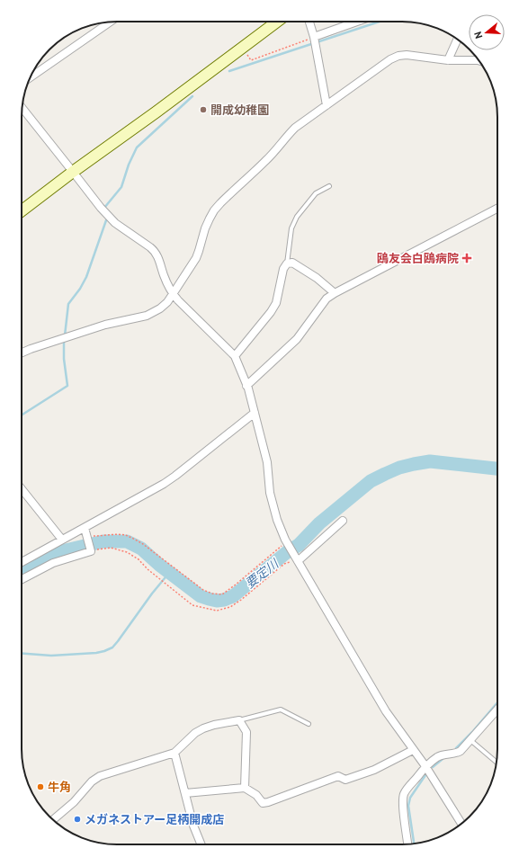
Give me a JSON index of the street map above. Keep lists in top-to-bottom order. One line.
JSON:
{"water":["要定川"],"places":{"other":["開成幼稚園","牛角","メガネストアー足柄開成店"],"health":["鴎友会白鴎病院"]},"north":"left"}
